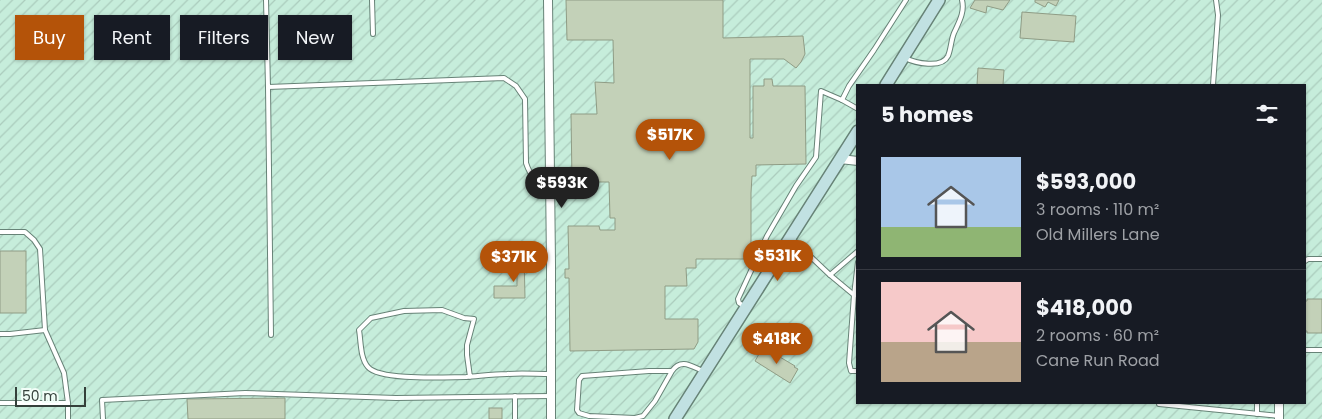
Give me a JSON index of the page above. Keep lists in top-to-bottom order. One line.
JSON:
{"scale_bar":"50 m","page":{"chip":["Buy","Rent","Filters","New"],"heading":"5 homes","price":["$517K","$593K","$531K","$371K","$418K"],"list":[{"name":"$593,000","note":"3 rooms · 110 m² · Old Millers Lane"},{"name":"$418,000","note":"2 rooms · 60 m² · Cane Run Road"}],"scale":"50 m"}}
